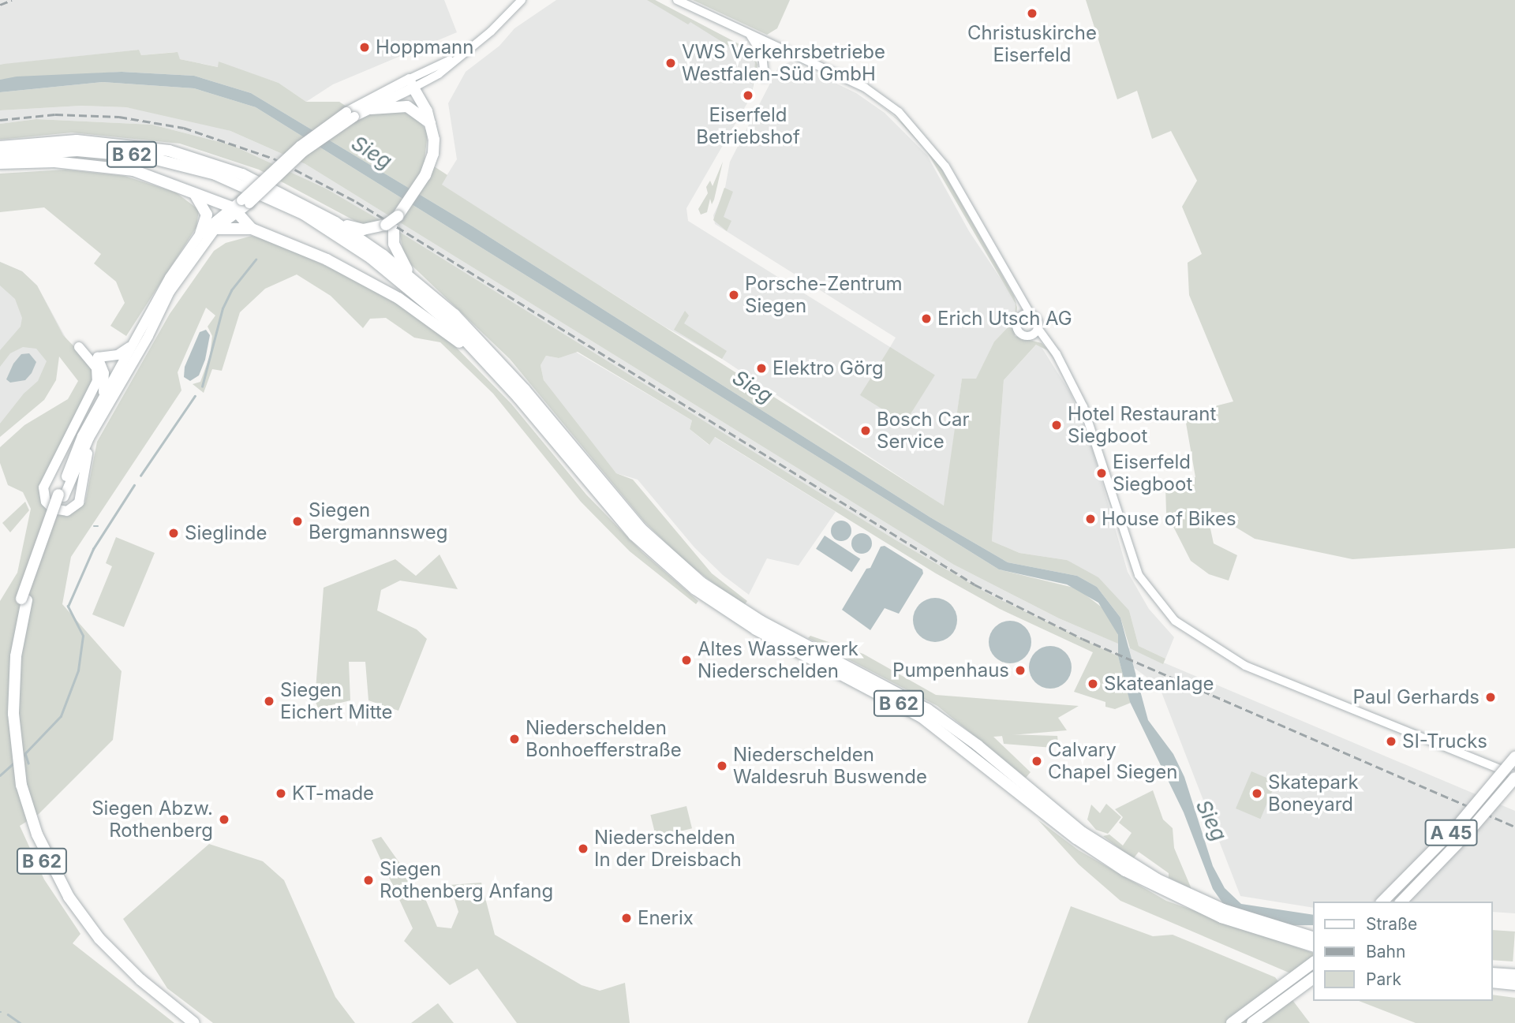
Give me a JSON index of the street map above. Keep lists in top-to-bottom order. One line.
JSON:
{"streets":{"highway":["B 62","A 45"]},"water":["Sieg"],"places":["Christuskirche Eiserfeld","Hoppmann","VWS Verkehrsbetriebe Westfalen-Süd GmbH","Eiserfeld Betriebshof","Porsche-Zentrum Siegen","Erich Utsch AG","Elektro Görg","Hotel Restaurant Siegboot","Bosch Car Service","Eiserfeld Siegboot","House of Bikes","Siegen Bergmannsweg","Sieglinde","Altes Wasserwerk Niederschelden","Pumpenhaus","Skateanlage","Paul Gerhards","Siegen Eichert Mitte","Niederschelden Bonhoefferstraße","SI-Trucks","Calvary Chapel Siegen","Niederschelden Waldesruh Buswende","KT-made","Skatepark Boneyard","Siegen Abzw. Rothenberg","Niederschelden In der Dreisbach","Siegen Rothenberg Anfang","Enerix"],"legend":["Straße","Bahn","Park"]}
